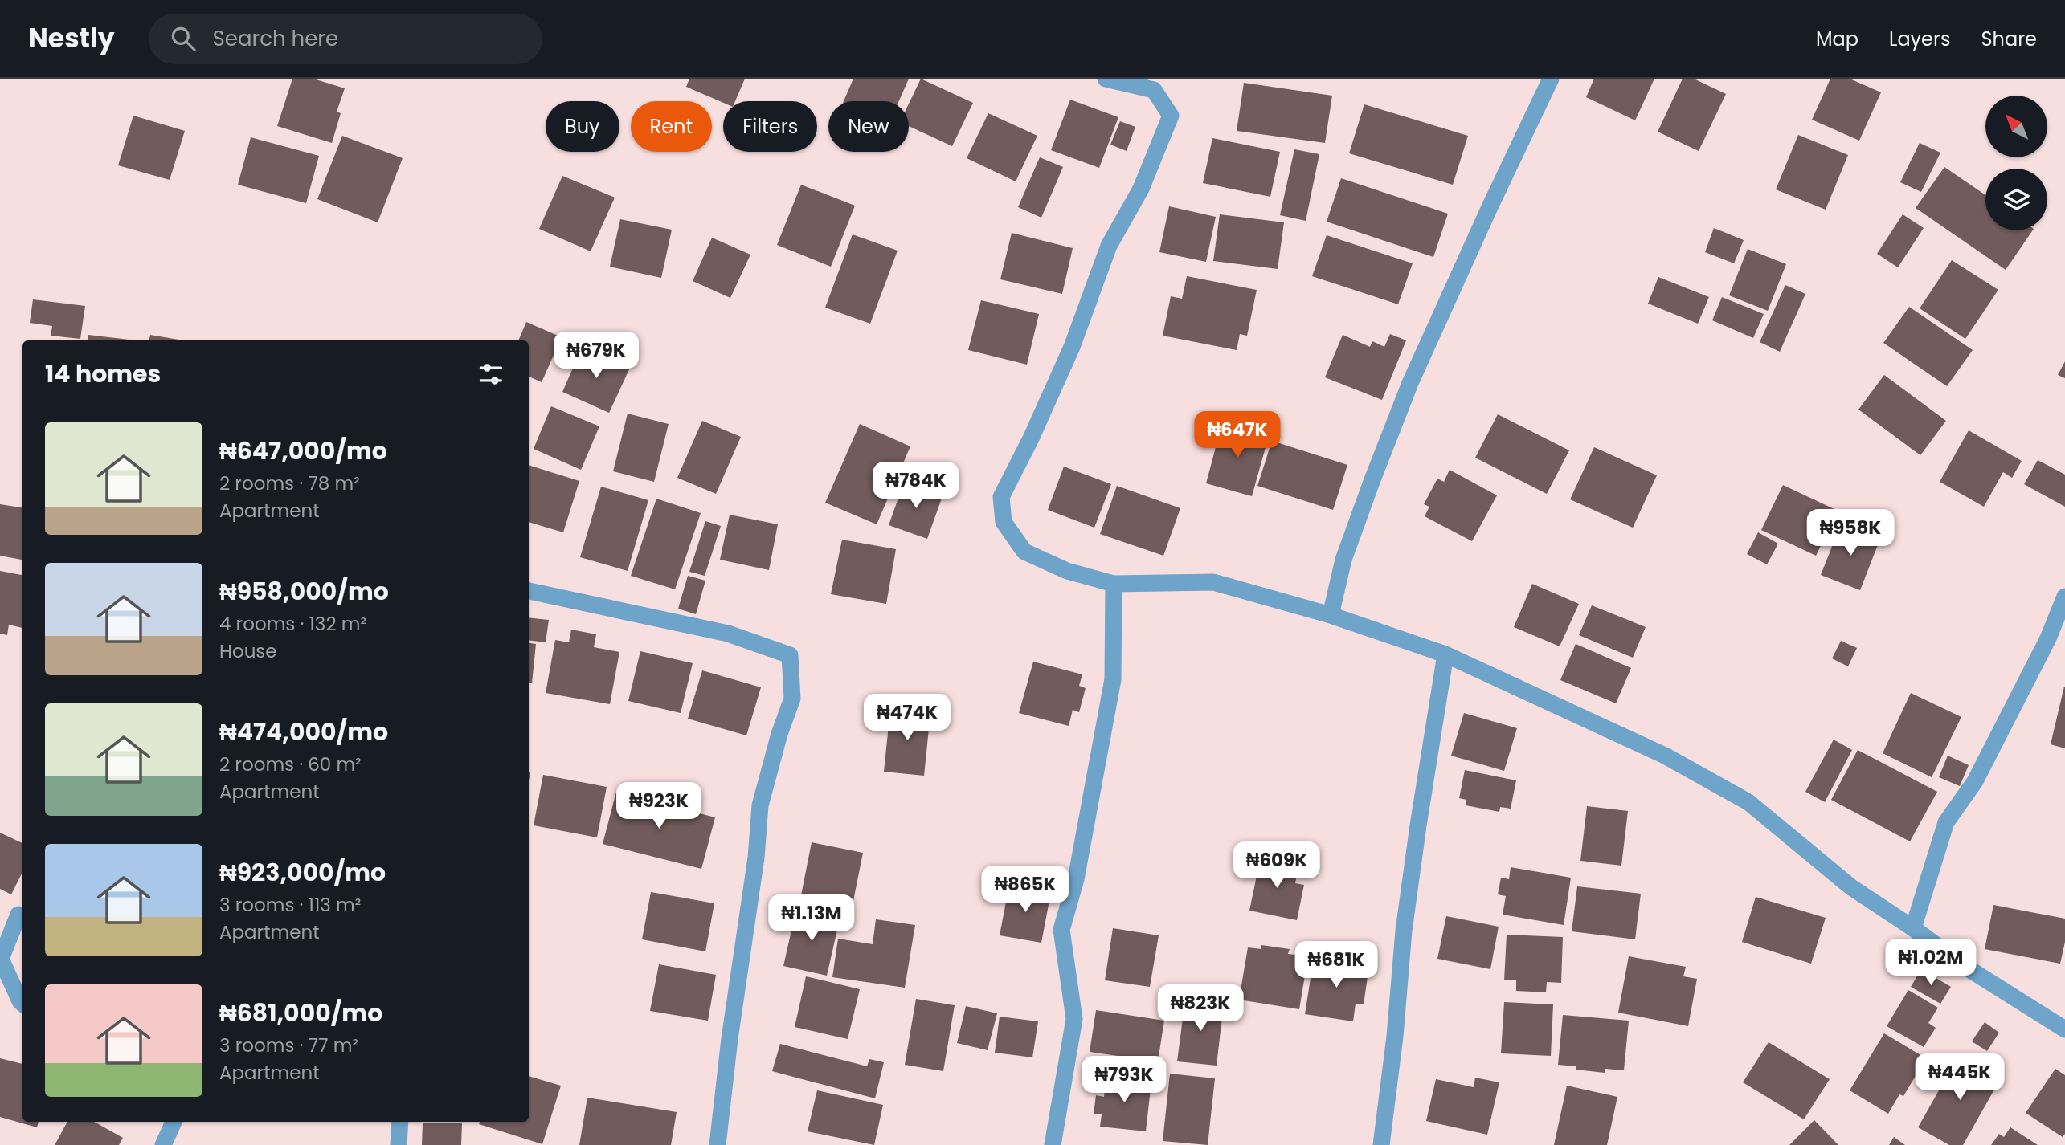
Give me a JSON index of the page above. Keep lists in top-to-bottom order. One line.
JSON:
{"north":"top left","page":{"header":"Nestly","search":"Search here","nav":["Map","Layers","Share"],"chip":["Buy","Rent","Filters","New"],"price":["₦679K","₦647K","₦784K","₦958K","₦474K","₦923K","₦609K","₦865K","₦1.13M","₦1.02M","₦681K","₦823K","₦445K","₦793K"],"heading":"14 homes","list":[{"name":"₦647,000/mo","note":"2 rooms · 78 m² · Apartment"},{"name":"₦958,000/mo","note":"4 rooms · 132 m² · House"},{"name":"₦474,000/mo","note":"2 rooms · 60 m² · Apartment"},{"name":"₦923,000/mo","note":"3 rooms · 113 m² · Apartment"},{"name":"₦681,000/mo","note":"3 rooms · 77 m² · Apartment"}]}}
